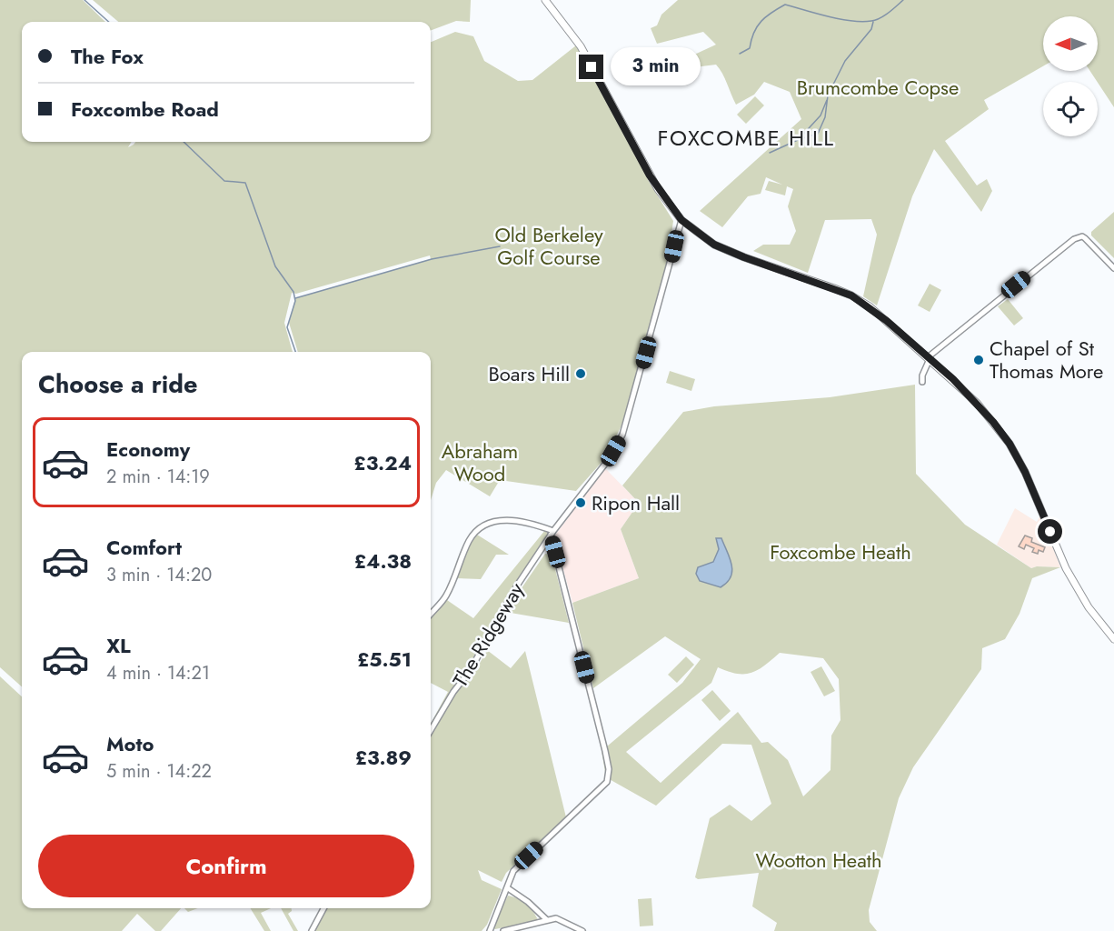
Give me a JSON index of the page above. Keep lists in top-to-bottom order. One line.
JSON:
{"streets":{"street":["The Ridgeway"]},"districts":["FOXCOMBE HILL"],"parks":["Brumcombe Copse","Old Berkeley Golf Course","Abraham Wood","Foxcombe Heath","Wootton Heath"],"places":["Chapel of St Thomas More","Boars Hill","Ripon Hall"],"north":"left","page":{"banner":["The Fox","Foxcombe Road"],"bubble":"3 min","heading":"Choose a ride","list":[{"name":"Economy","note":"2 min · 14:19","value":"£3.24"},{"name":"Comfort","note":"3 min · 14:20","value":"£4.38"},{"name":"XL","note":"4 min · 14:21","value":"£5.51"},{"name":"Moto","note":"5 min · 14:22","value":"£3.89"}],"buttons":"Confirm"}}
